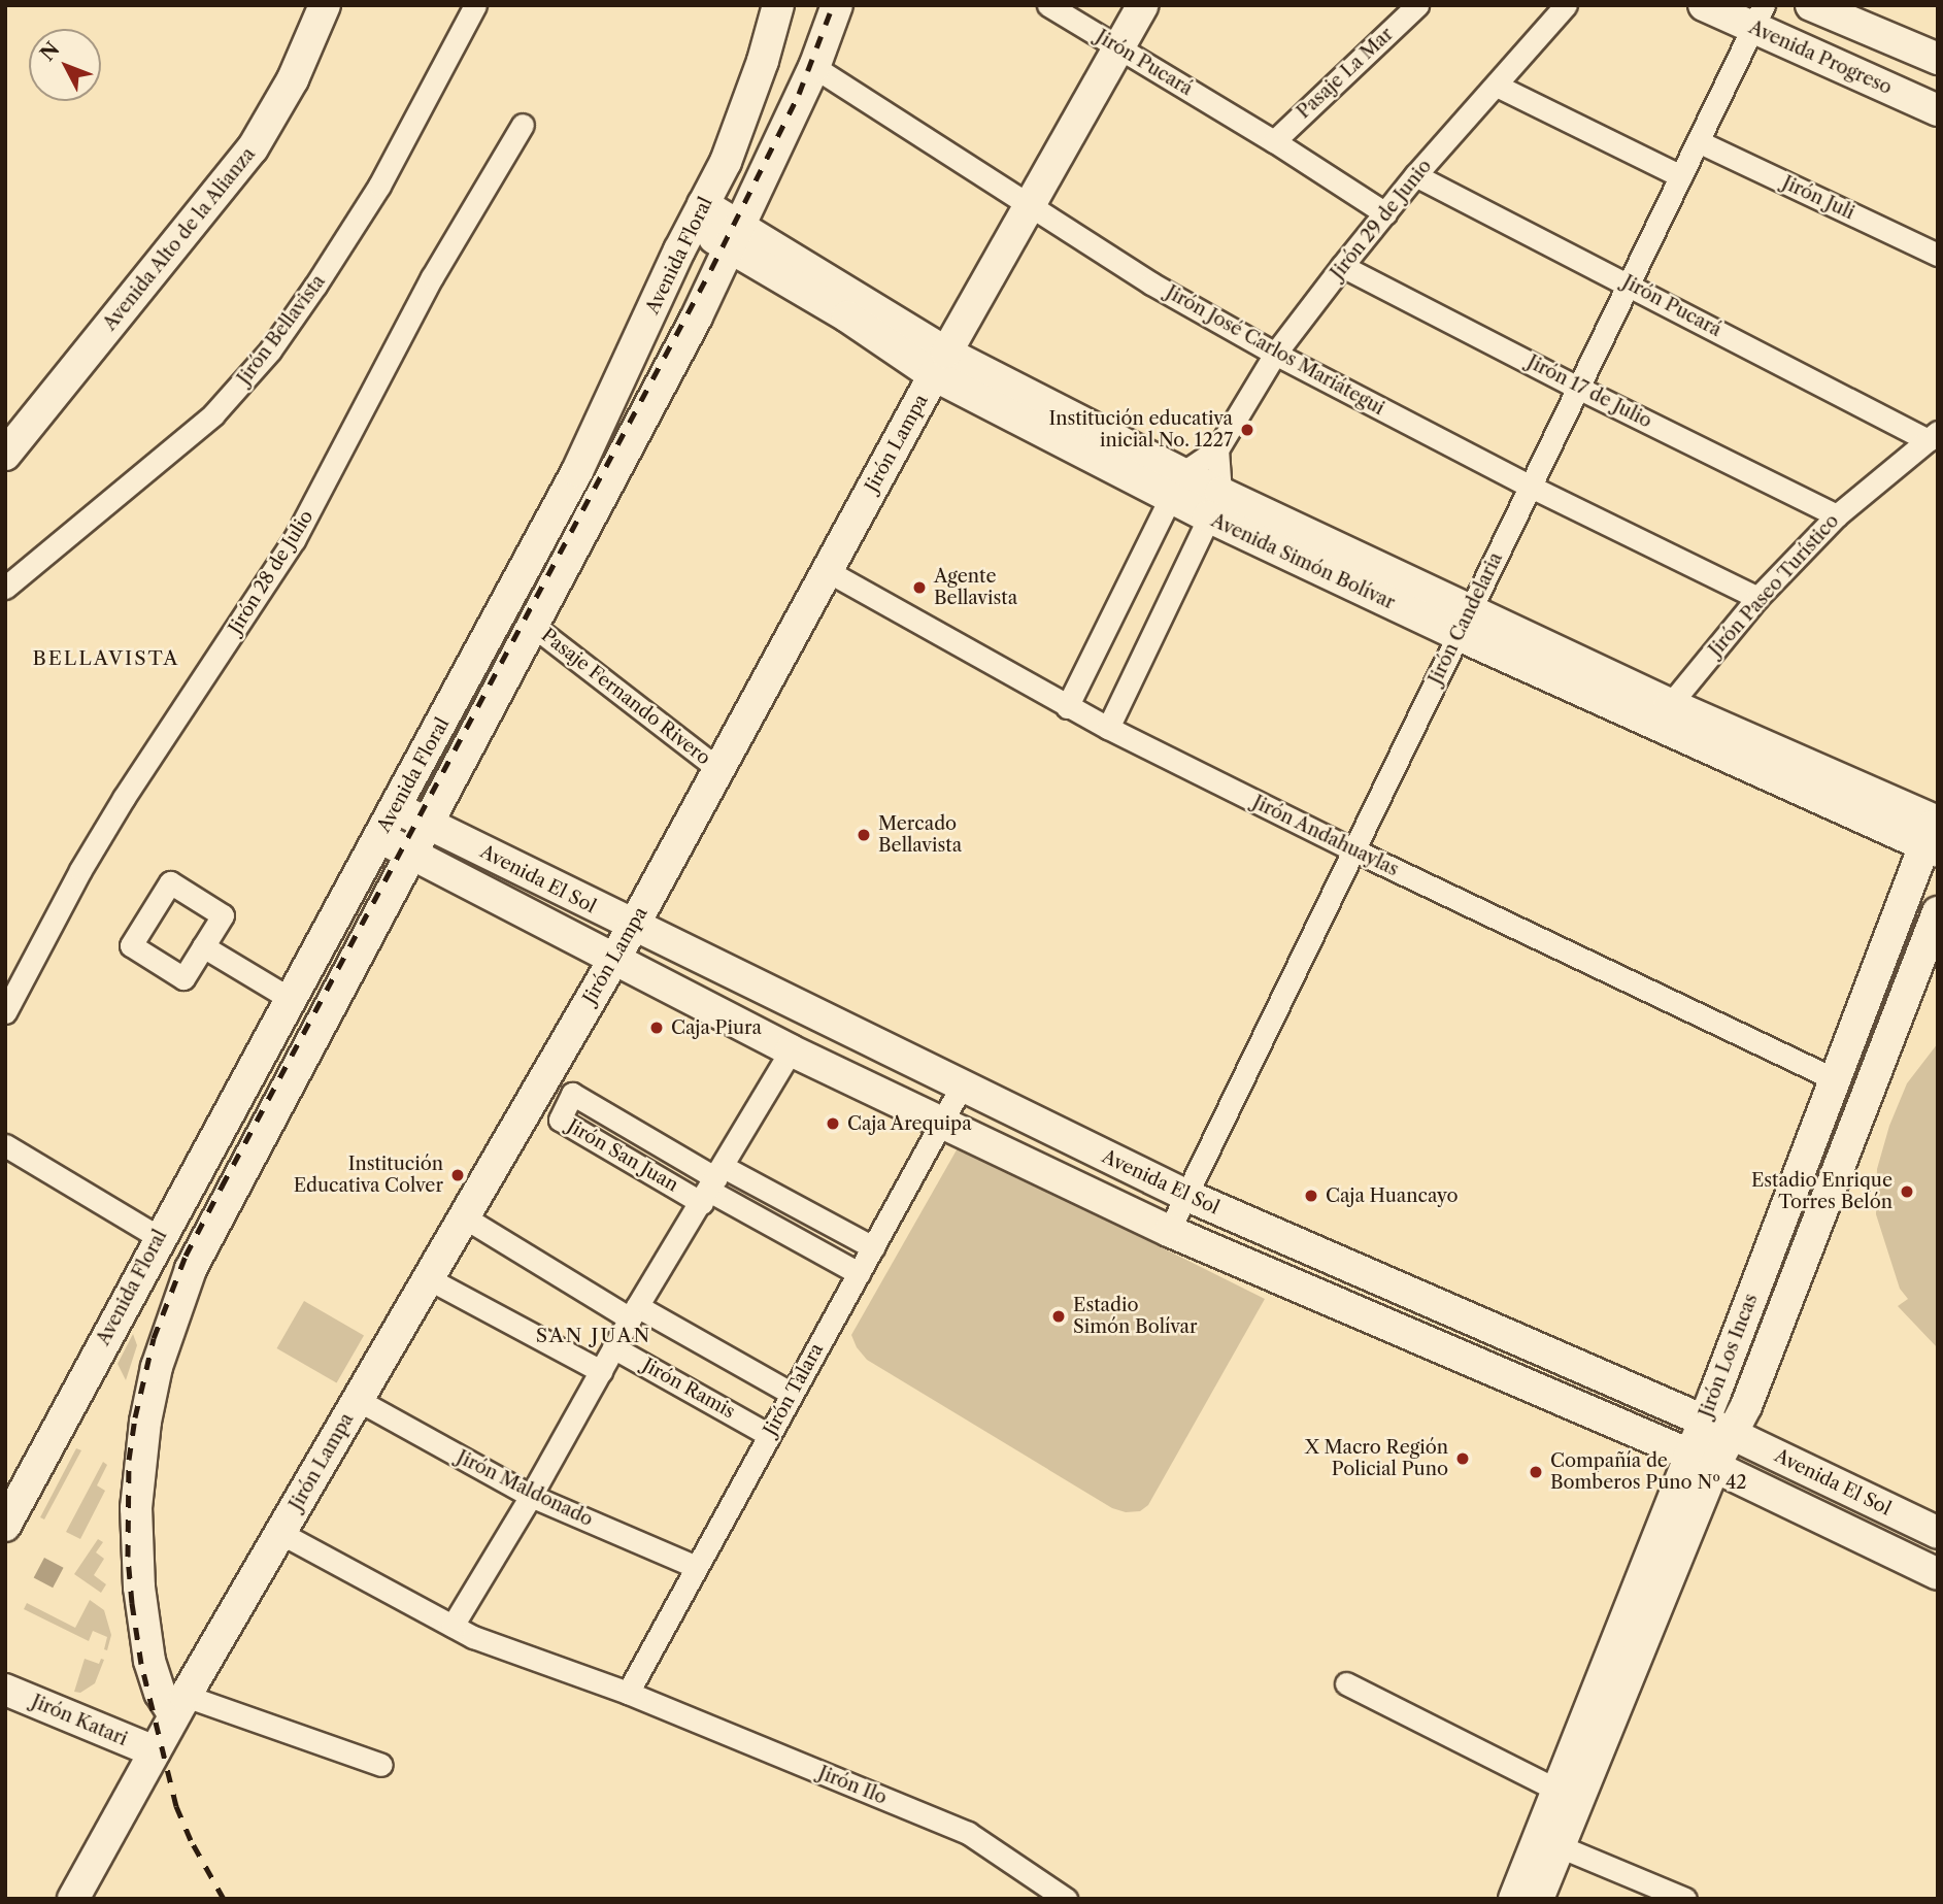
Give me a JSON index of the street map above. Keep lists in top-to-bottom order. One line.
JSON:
{"streets":{"street":["Avenida Progreso","Jirón Pucará","Pasaje La Mar","Jirón Juli","Jirón 29 de Junio","Avenida Alto de la Alianza","Avenida Floral","Jirón Bellavista","Jirón José Carlos Mariátegui","Jirón 17 de Julio","Jirón Lampa","Avenida Simón Bolívar","Jirón 28 de Julio","Jirón Paseo Turístico","Jirón Candelaria","Pasaje Fernando Rivero","Jirón Andahuaylas","Avenida El Sol","Jirón San Juan","Jirón Los Incas","Jirón Ramis","Jirón Talara","Jirón Maldonado","Jirón Katari","Jirón Ilo"]},"crossings":[["Avenida Progreso","Jirón Candelaria"],["Jirón Pucará","Pasaje La Mar"],["Jirón Pucará","Jirón 29 de Junio"],["Jirón Pucará","Jirón Lampa"],["Jirón Pucará","Jirón Paseo Turístico"],["Jirón Pucará","Jirón Candelaria"],["Jirón Juli","Jirón Candelaria"],["Jirón 29 de Junio","Jirón José Carlos Mariátegui"],["Jirón 29 de Junio","Jirón 17 de Julio"],["Jirón 29 de Junio","Avenida Simón Bolívar"],["Jirón 29 de Junio","Jirón Andahuaylas"],["Avenida Floral","Jirón José Carlos Mariátegui"],["Avenida Floral","Jirón Lampa"],["Avenida Floral","Avenida Simón Bolívar"],["Avenida Floral","Pasaje Fernando Rivero"],["Avenida Floral","Avenida El Sol"],["Jirón José Carlos Mariátegui","Jirón Lampa"],["Jirón José Carlos Mariátegui","Jirón Paseo Turístico"],["Jirón José Carlos Mariátegui","Jirón Candelaria"],["Jirón 17 de Julio","Jirón Paseo Turístico"],["Jirón 17 de Julio","Jirón Candelaria"],["Jirón Lampa","Avenida Simón Bolívar"],["Jirón Lampa","Pasaje Fernando Rivero"],["Jirón Lampa","Jirón Andahuaylas"],["Jirón Lampa","Avenida El Sol"],["Jirón Lampa","Jirón Maldonado"],["Jirón Lampa","Jirón Katari"],["Jirón Lampa","Jirón Ilo"],["Avenida Simón Bolívar","Jirón Paseo Turístico"],["Avenida Simón Bolívar","Jirón Candelaria"],["Avenida Simón Bolívar","Jirón Los Incas"],["Jirón Candelaria","Jirón Andahuaylas"],["Jirón Candelaria","Avenida El Sol"],["Jirón Andahuaylas","Jirón Los Incas"],["Avenida El Sol","Jirón Los Incas"],["Avenida El Sol","Jirón Talara"],["Jirón San Juan","Jirón Talara"],["Jirón Ramis","Jirón Talara"],["Jirón Talara","Jirón Maldonado"],["Jirón Talara","Jirón Ilo"]],"districts":["BELLAVISTA","SAN JUAN"],"places":["Institución educativa inicial No. 1227","Agente Bellavista","Mercado Bellavista","Caja Piura","Caja Arequipa","Institución Educativa Colver","Estadio Enrique Torres Belón","Caja Huancayo","Estadio Simón Bolívar","X Macro Región Policial Puno","Compañía de Bomberos Puno Nº 42"],"north":"top left"}
